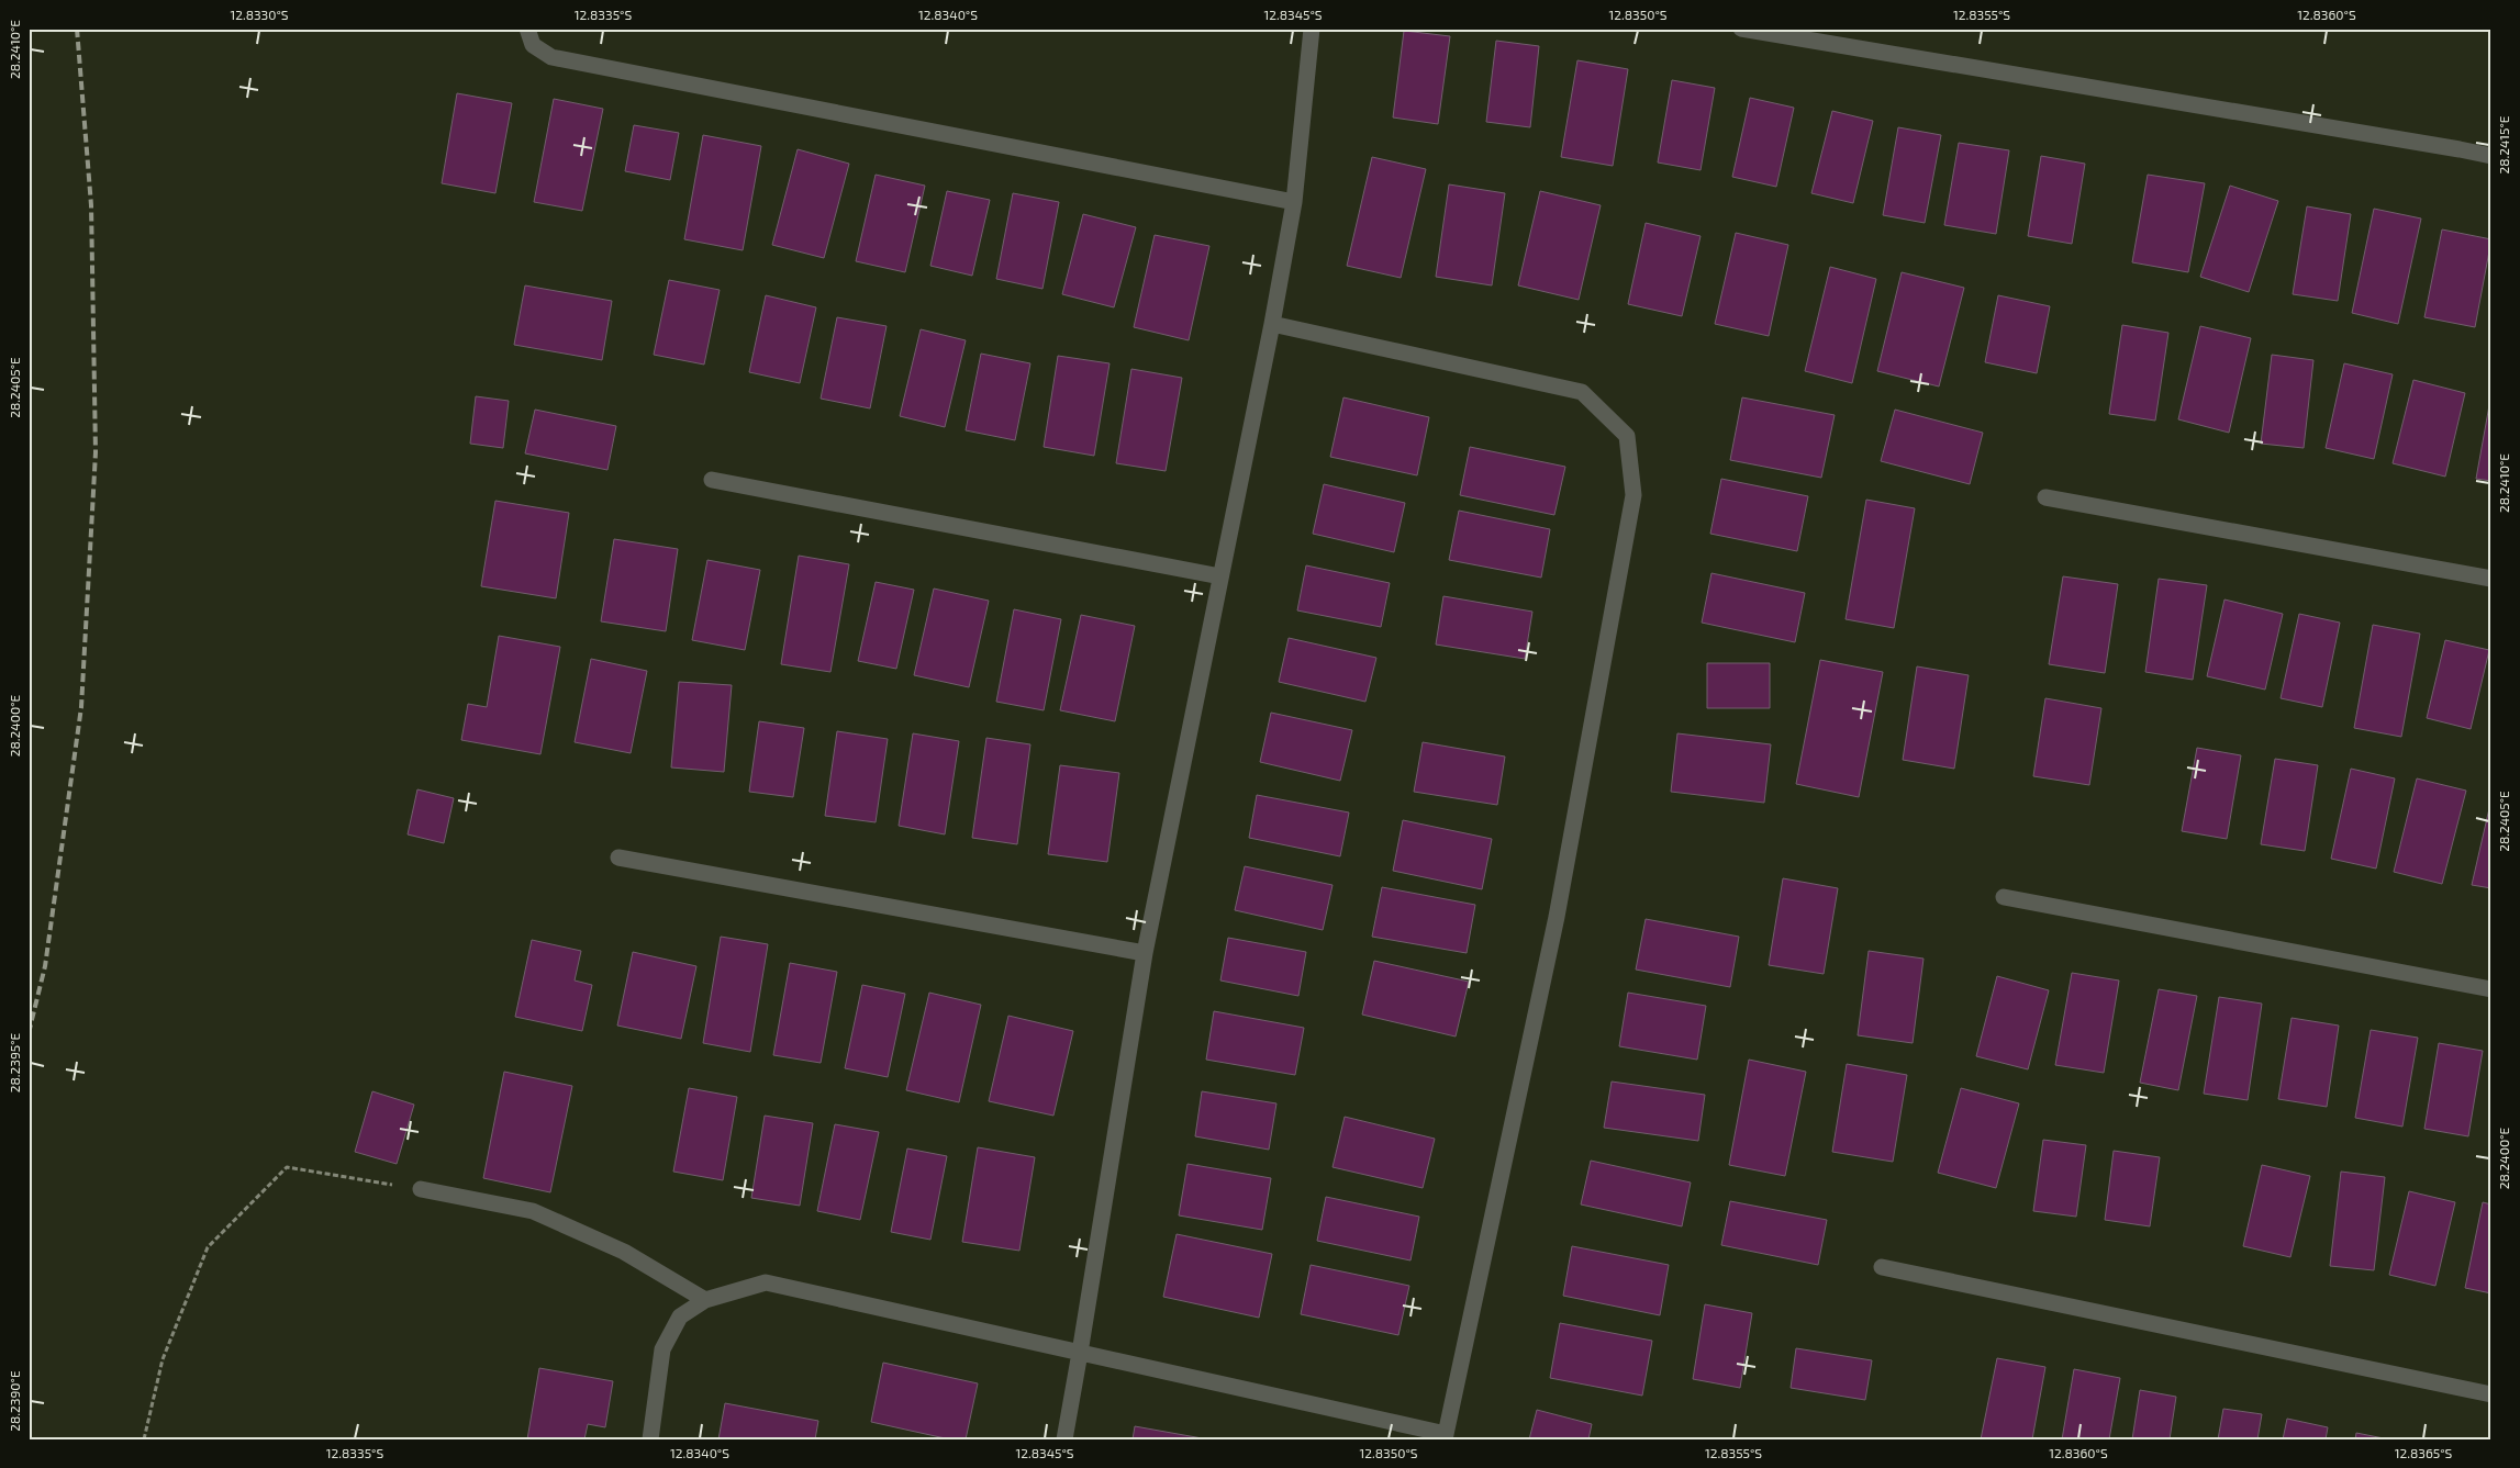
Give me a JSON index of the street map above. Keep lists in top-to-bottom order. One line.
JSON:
{"coordinates":["12.8330°S","12.8335°S","12.8340°S","12.8345°S","12.8350°S","12.8355°S","12.8360°S","28.2410°E","28.2415°E","28.2405°E","28.2400°E","28.2395°E","28.2390°E","12.8365°S"]}
